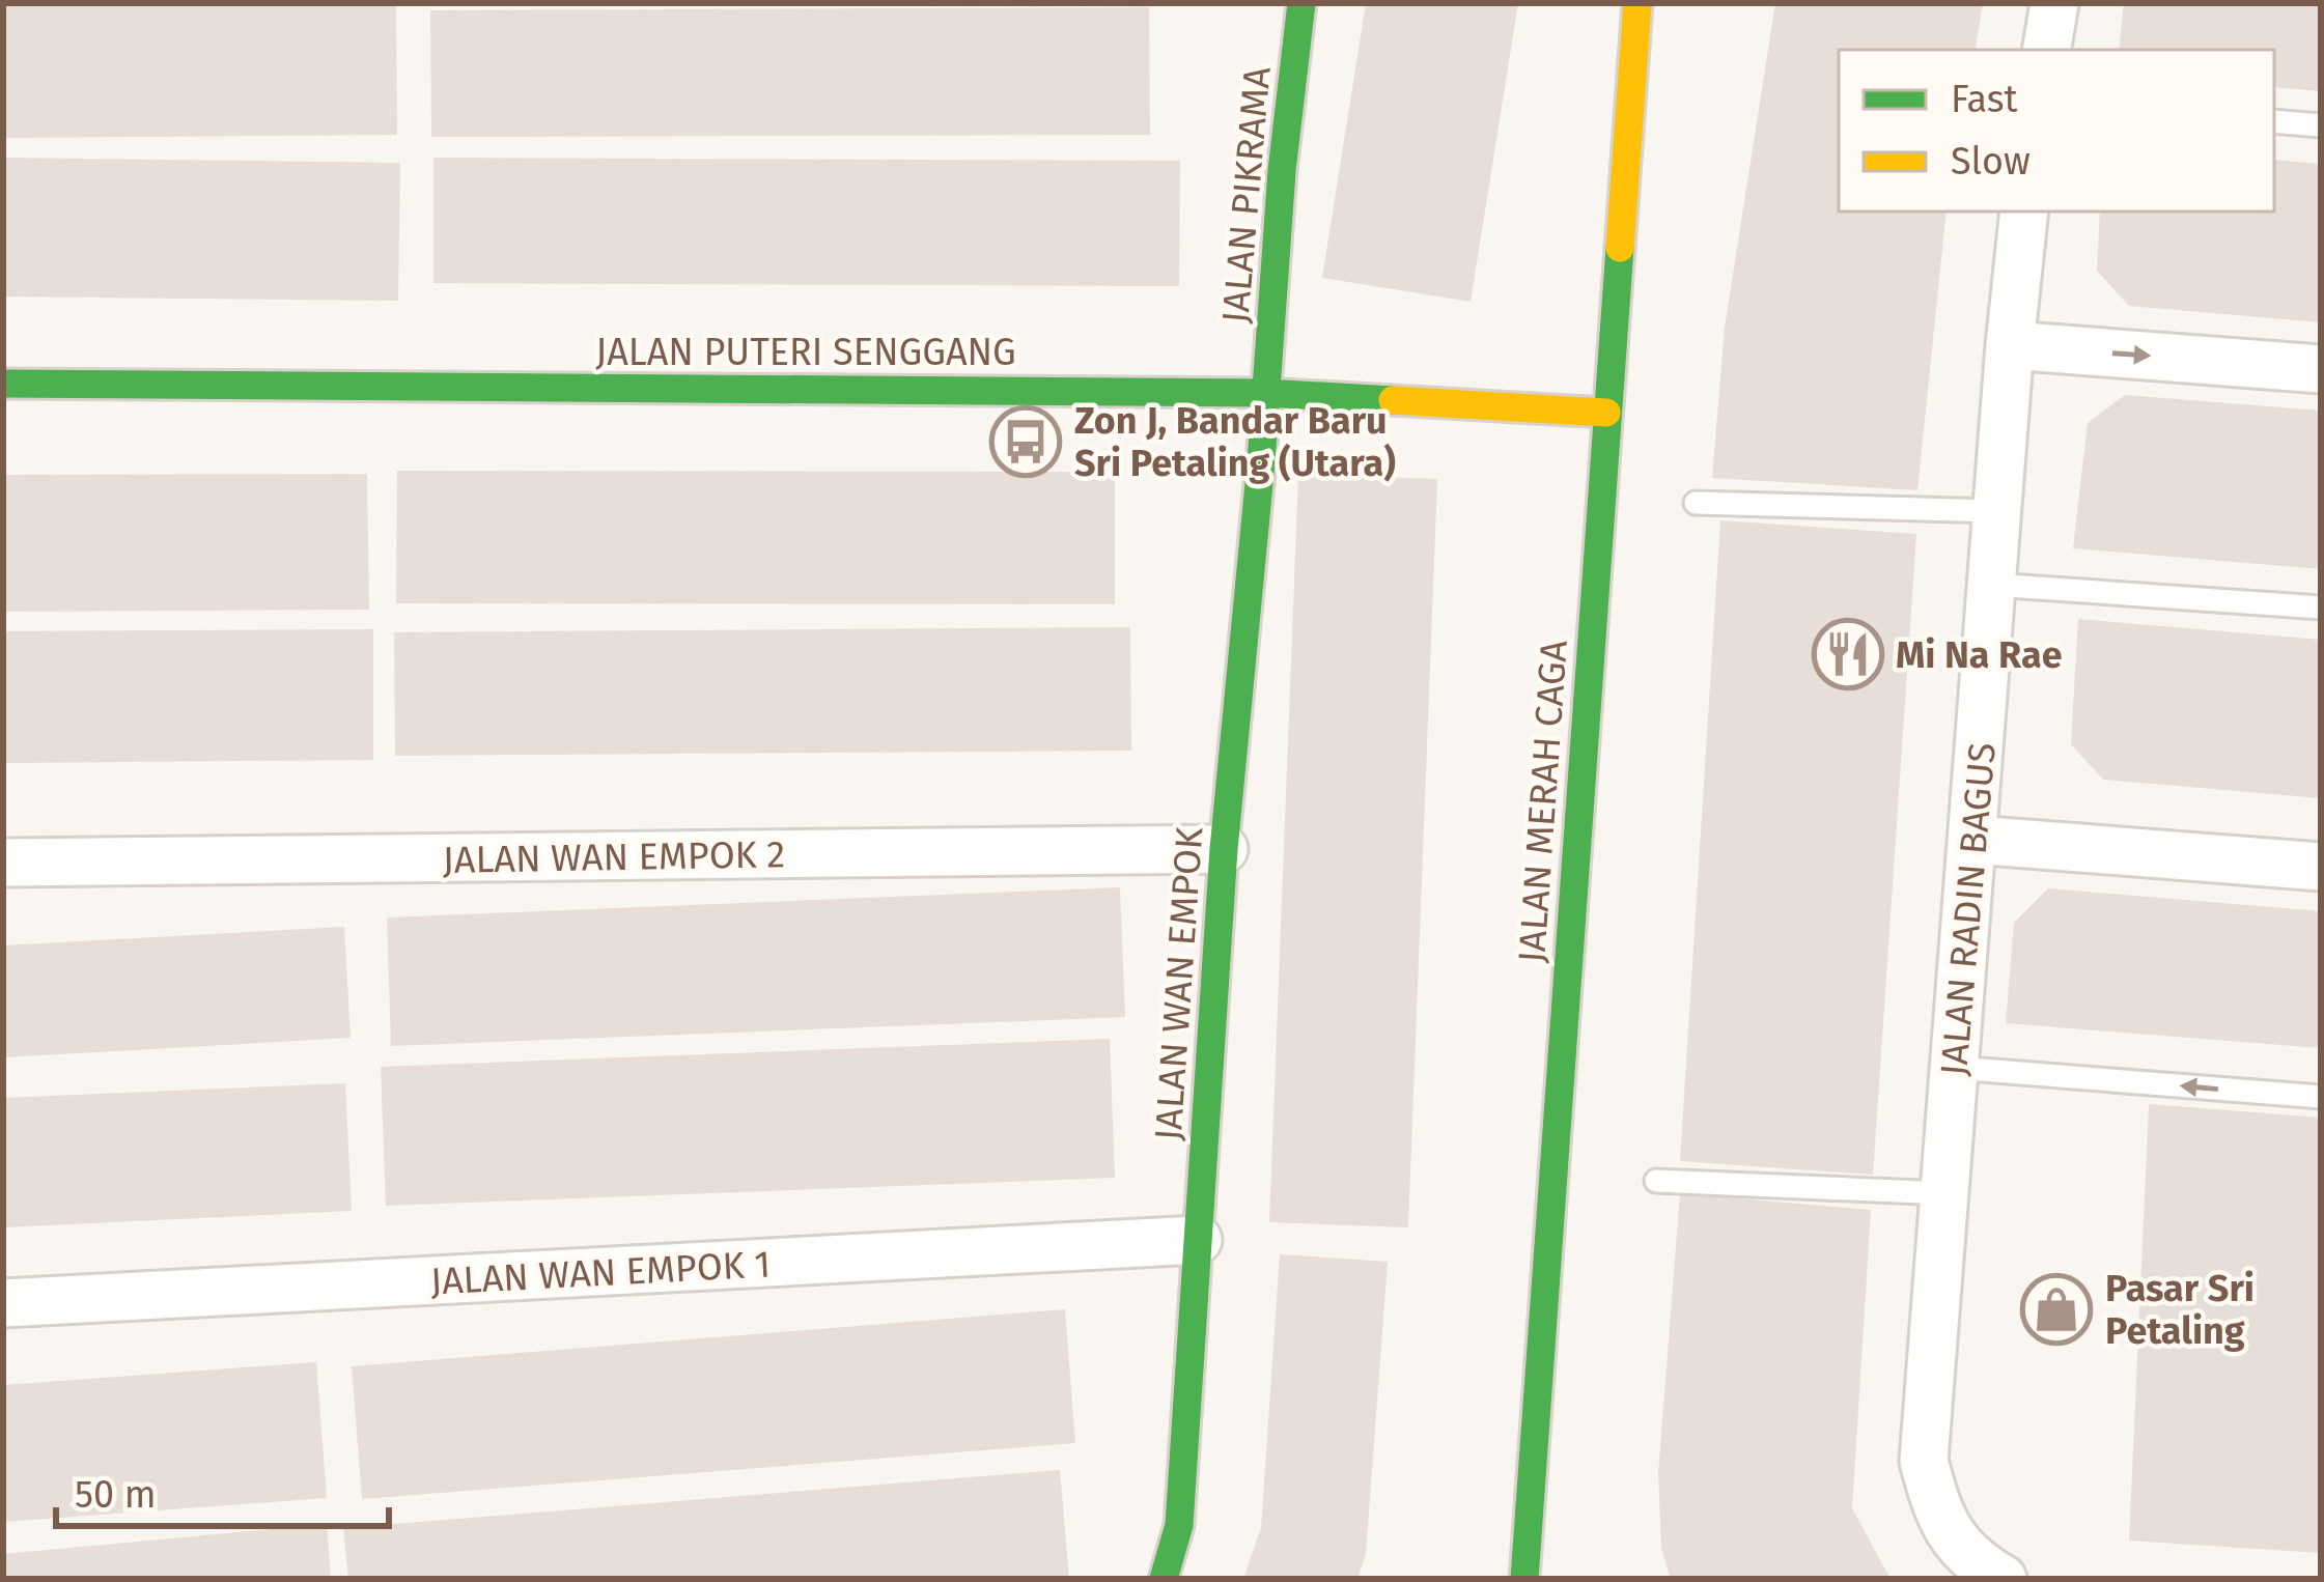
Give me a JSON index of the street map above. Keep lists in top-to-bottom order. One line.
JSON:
{"streets":{"street":["JALAN PIKRAMA","JALAN PUTERI SENGGANG","JALAN MERAH CAGA","JALAN WAN EMPOK 2","JALAN RADIN BAGUS","JALAN WAN EMPOK","JALAN WAN EMPOK 1"]},"crossings":[["JALAN PIKRAMA","JALAN PUTERI SENGGANG"],["JALAN PIKRAMA","JALAN WAN EMPOK"],["JALAN PUTERI SENGGANG","JALAN MERAH CAGA"],["JALAN PUTERI SENGGANG","JALAN WAN EMPOK"],["JALAN WAN EMPOK 2","JALAN WAN EMPOK"],["JALAN WAN EMPOK","JALAN WAN EMPOK 1"]],"places":{"bus stop":["Zon J, Bandar Baru Sri Petaling (Utara)"],"restaurant":["Mi Na Rae"],"shop":["Pasar Sri Petaling"]},"legend":["Fast","Slow"],"scale_bar":"50 m"}
